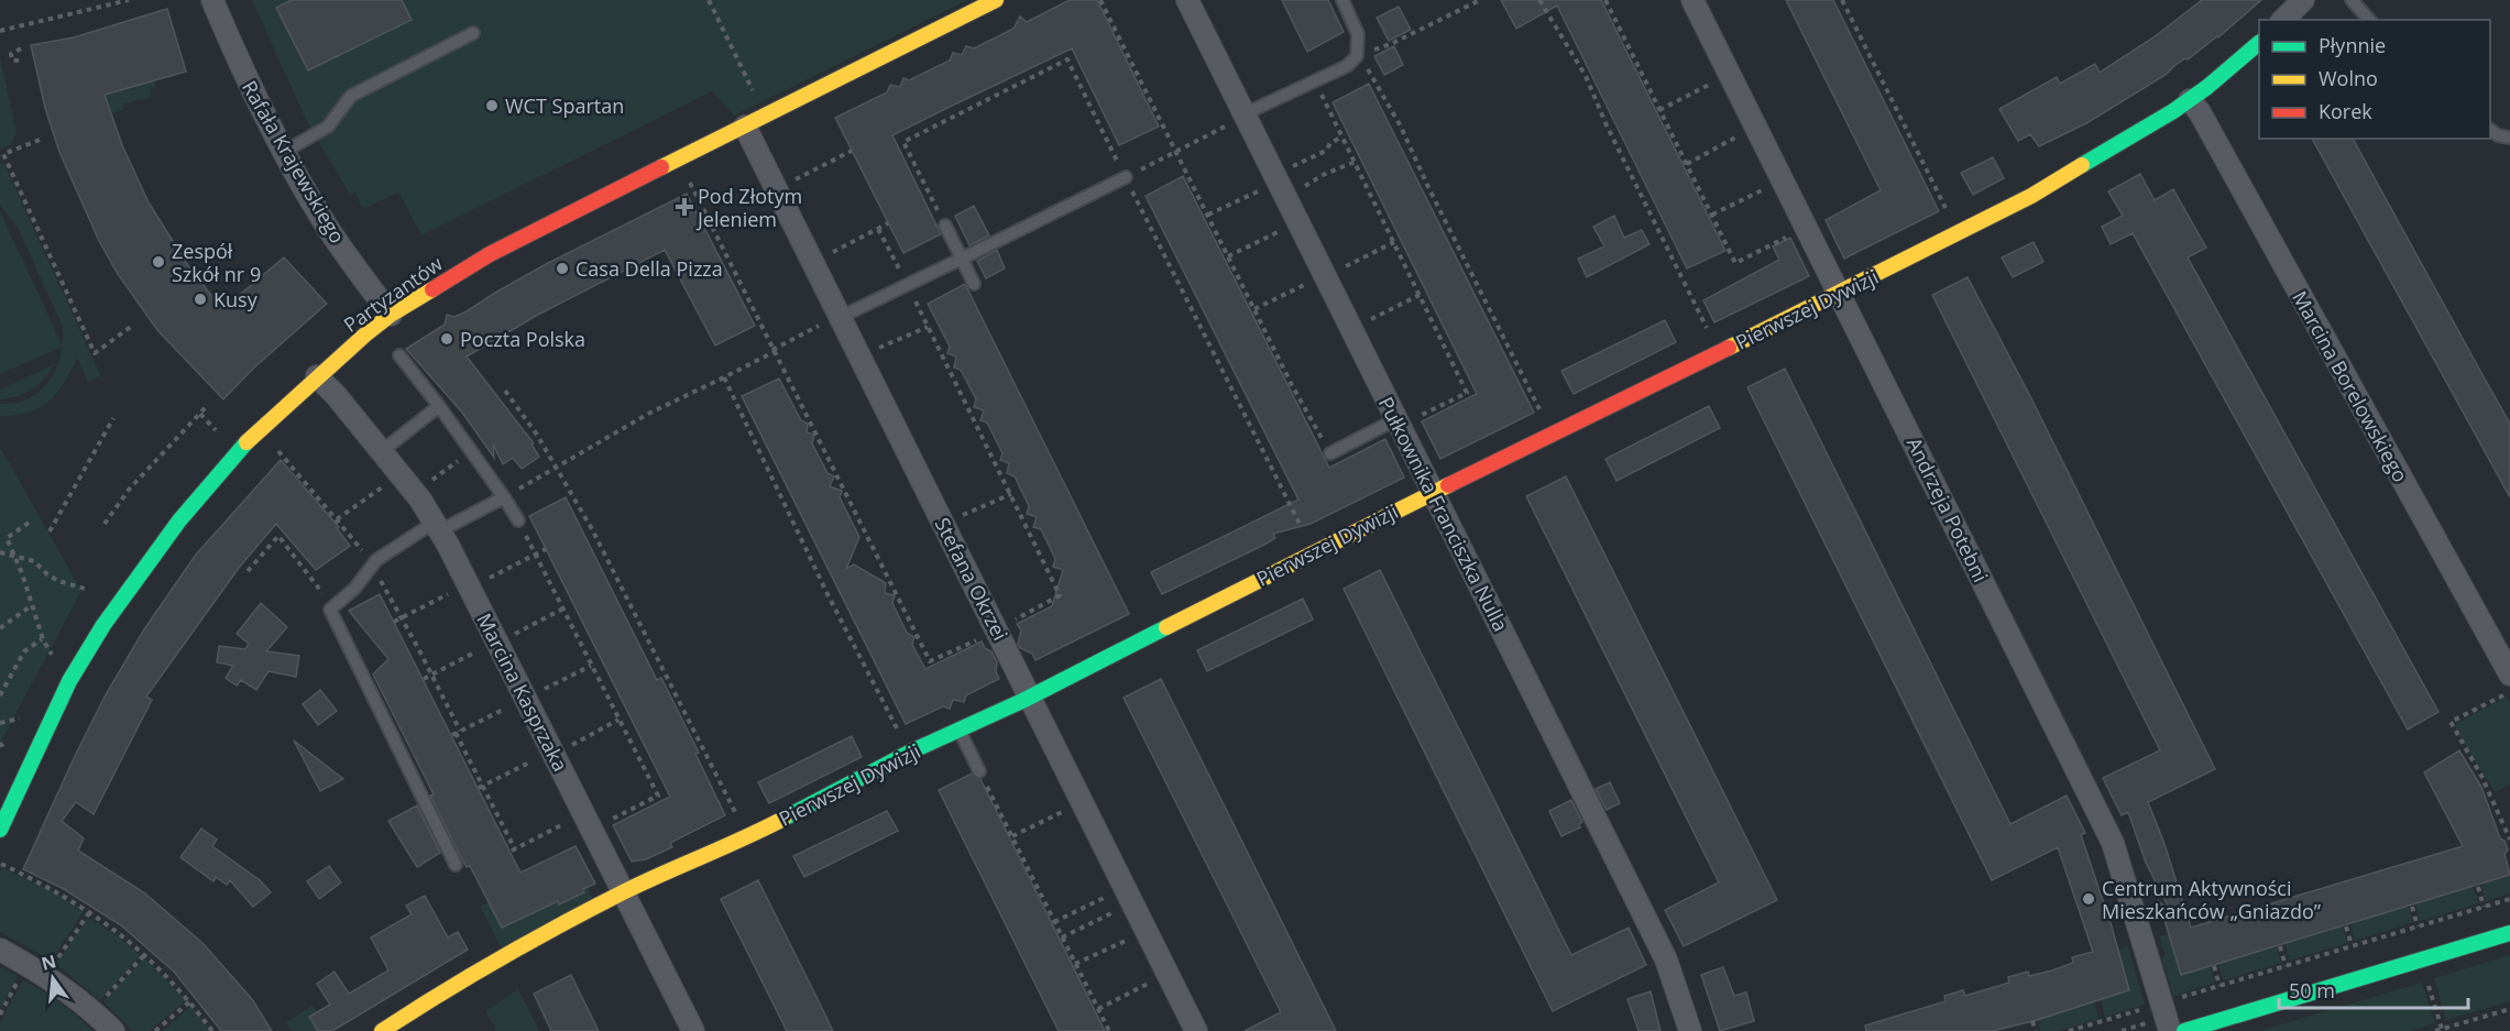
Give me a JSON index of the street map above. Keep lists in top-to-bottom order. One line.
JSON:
{"streets":{"street":["Rafała Krajewskiego","Partyzantów","Pierwszej Dywizji","Marcina Borelowskiego","Andrzeja Potebni","Pułkownika Franciszka Nulla","Stefana Okrzei","Marcina Kasprzaka"]},"crossings":[["Rafała Krajewskiego","Partyzantów"],["Partyzantów","Stefana Okrzei"],["Partyzantów","Marcina Kasprzaka"],["Pierwszej Dywizji","Marcina Borelowskiego"],["Pierwszej Dywizji","Andrzeja Potebni"],["Pierwszej Dywizji","Pułkownika Franciszka Nulla"],["Pierwszej Dywizji","Stefana Okrzei"],["Pierwszej Dywizji","Marcina Kasprzaka"]],"places":{"other":["WCT Spartan","Zespół Szkół nr 9","Casa Della Pizza","Kusy","Poczta Polska","Centrum Aktywności Mieszkańców „Gniazdo”"],"health":["Pod Złotym Jeleniem"]},"legend":["Płynnie","Wolno","Korek"],"scale_bar":"50 m","north":"top"}
